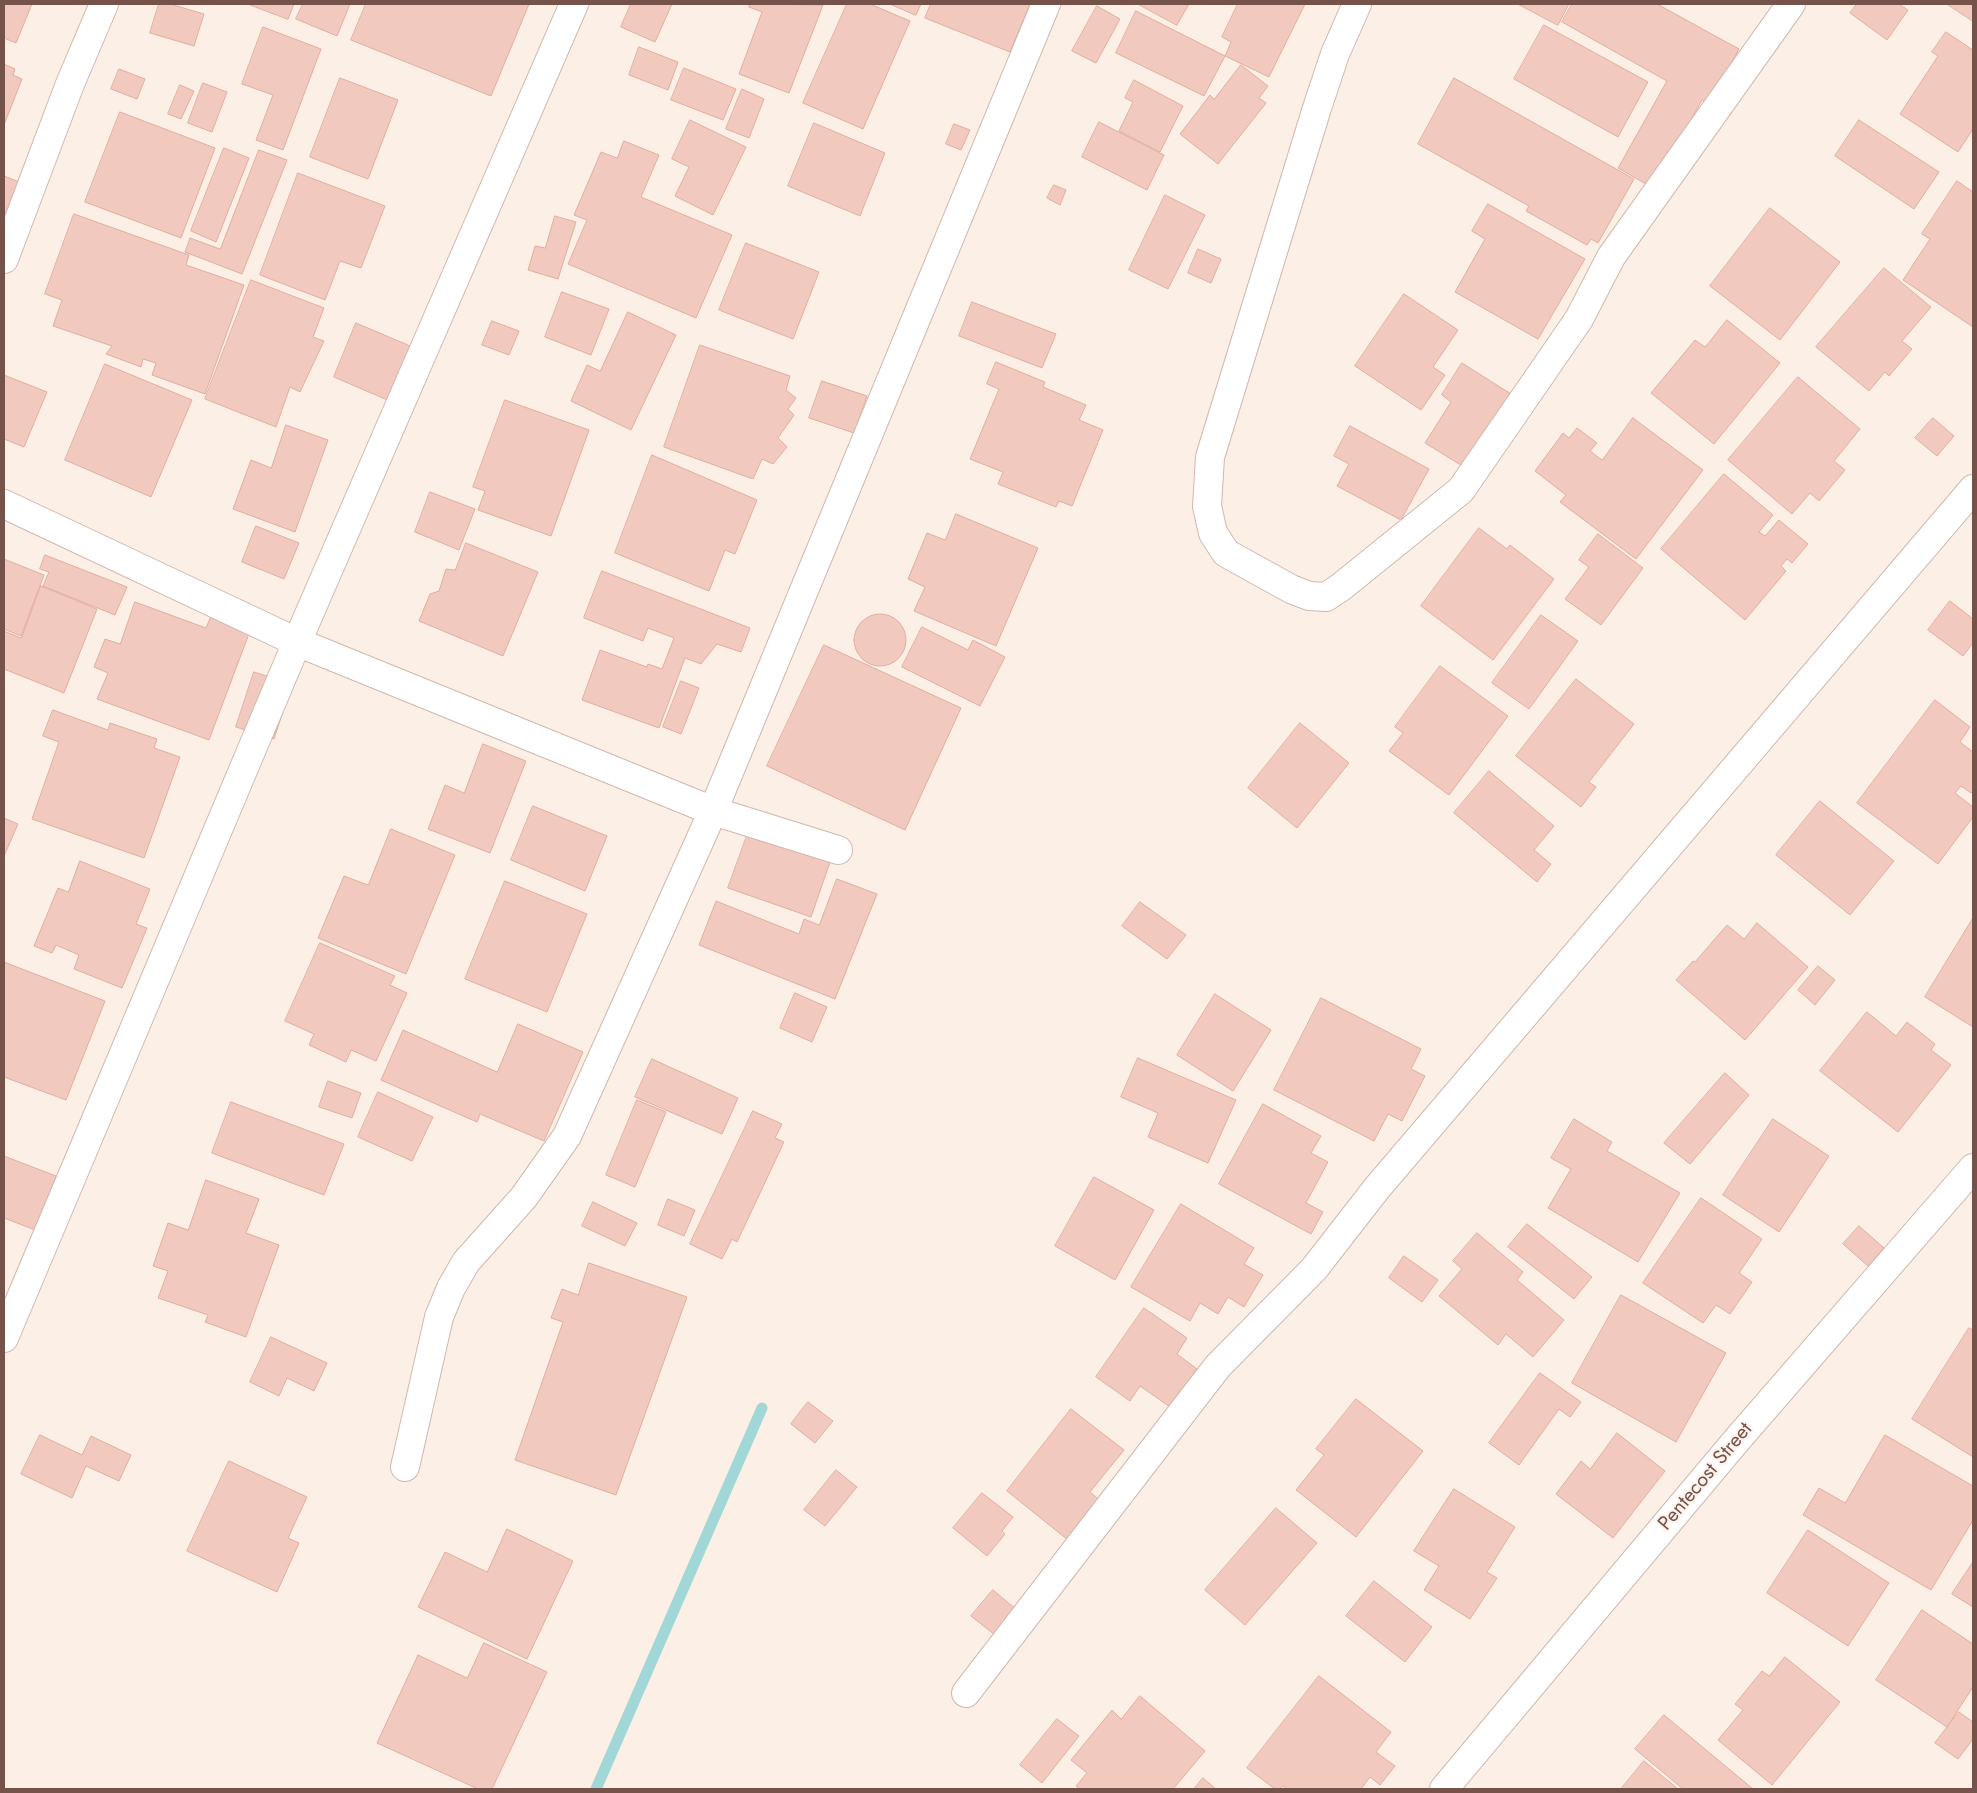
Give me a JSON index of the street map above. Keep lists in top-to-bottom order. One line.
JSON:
{"streets":{"street":["Pentecost Street"]}}
